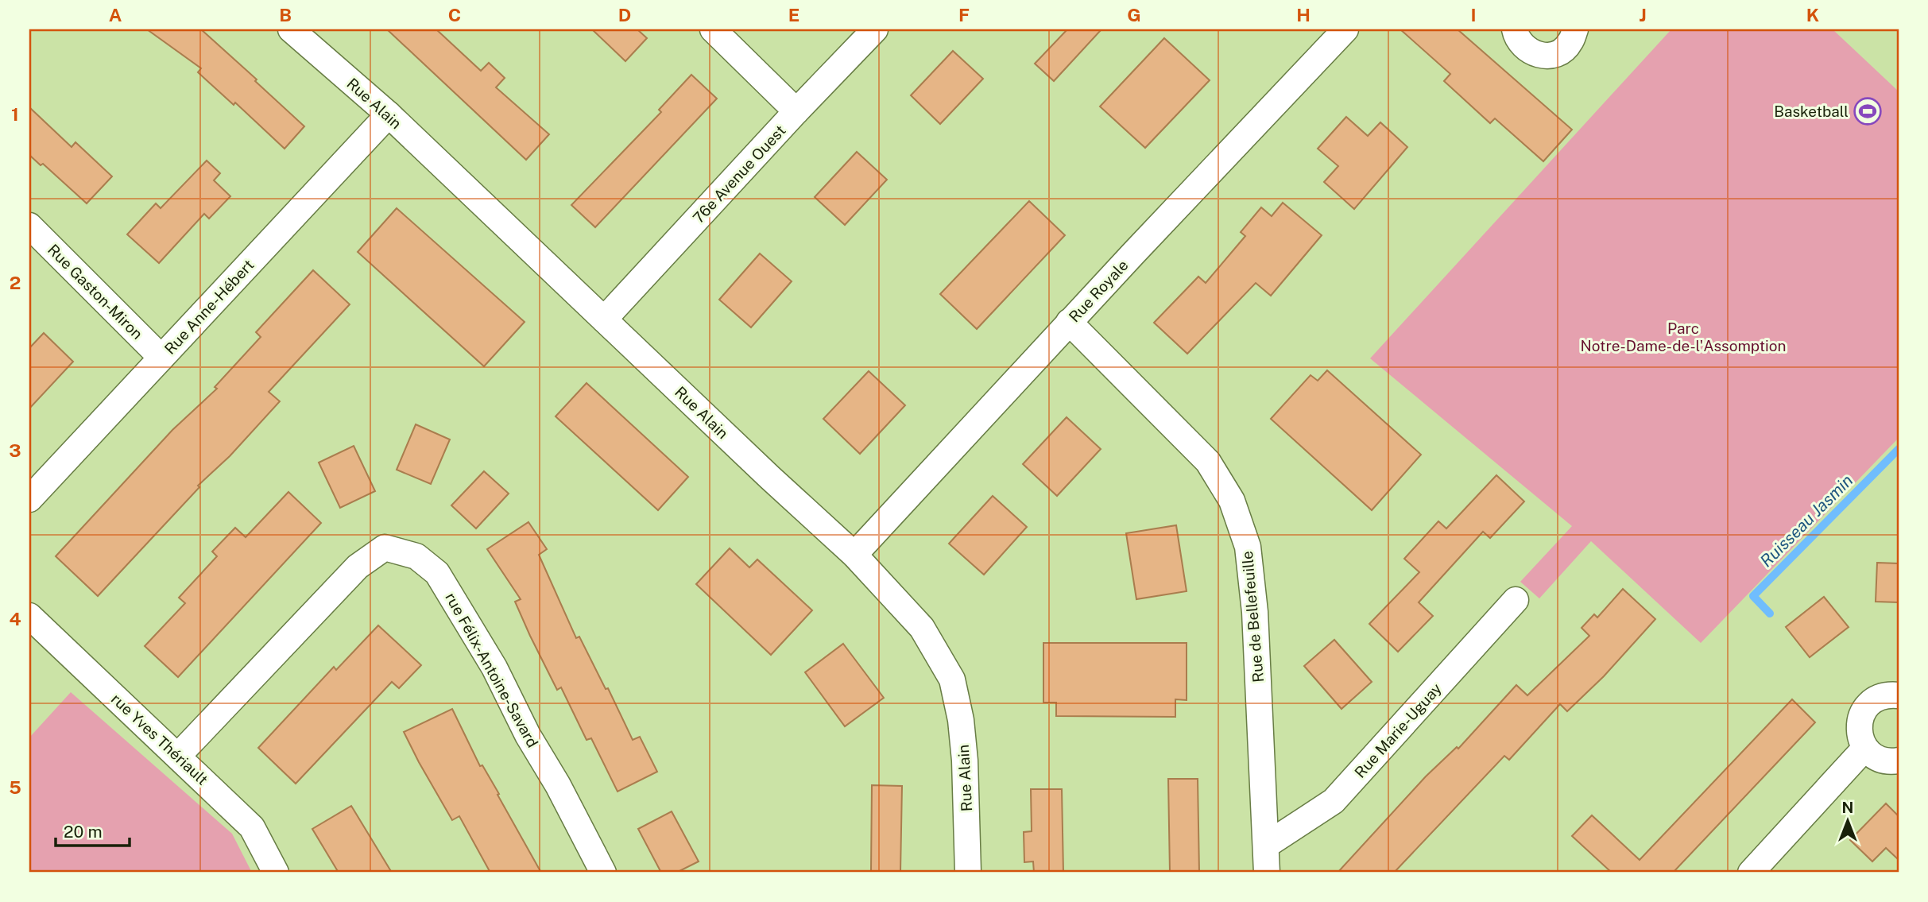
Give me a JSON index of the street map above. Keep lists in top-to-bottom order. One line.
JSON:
{"streets":{"street":["Rue Alain","76e Avenue Ouest","Rue Royale","Rue Gaston-Miron","Rue Anne-Hébert","Rue de Bellefeuille","rue Félix-Antoine-Savard","Rue Marie-Uguay","rue Yves Thériault"]},"crossings":[["Rue Alain","76e Avenue Ouest"],["Rue Alain","Rue Royale"],["Rue Alain","Rue Anne-Hébert"],["Rue Royale","Rue de Bellefeuille"],["Rue Gaston-Miron","Rue Anne-Hébert"],["Rue de Bellefeuille","Rue Marie-Uguay"],["rue Félix-Antoine-Savard","rue Yves Thériault"]],"water":["Ruisseau Jasmin"],"parks":["Parc Notre-Dame-de-l'Assomption"],"places":{"sports":["Basketball"]},"scale_bar":"20 m","north":"top","grid":{"columns":["A","B","C","D","E","F","G","H","I","J","K"],"rows":["1","2","3","4","5"]}}
